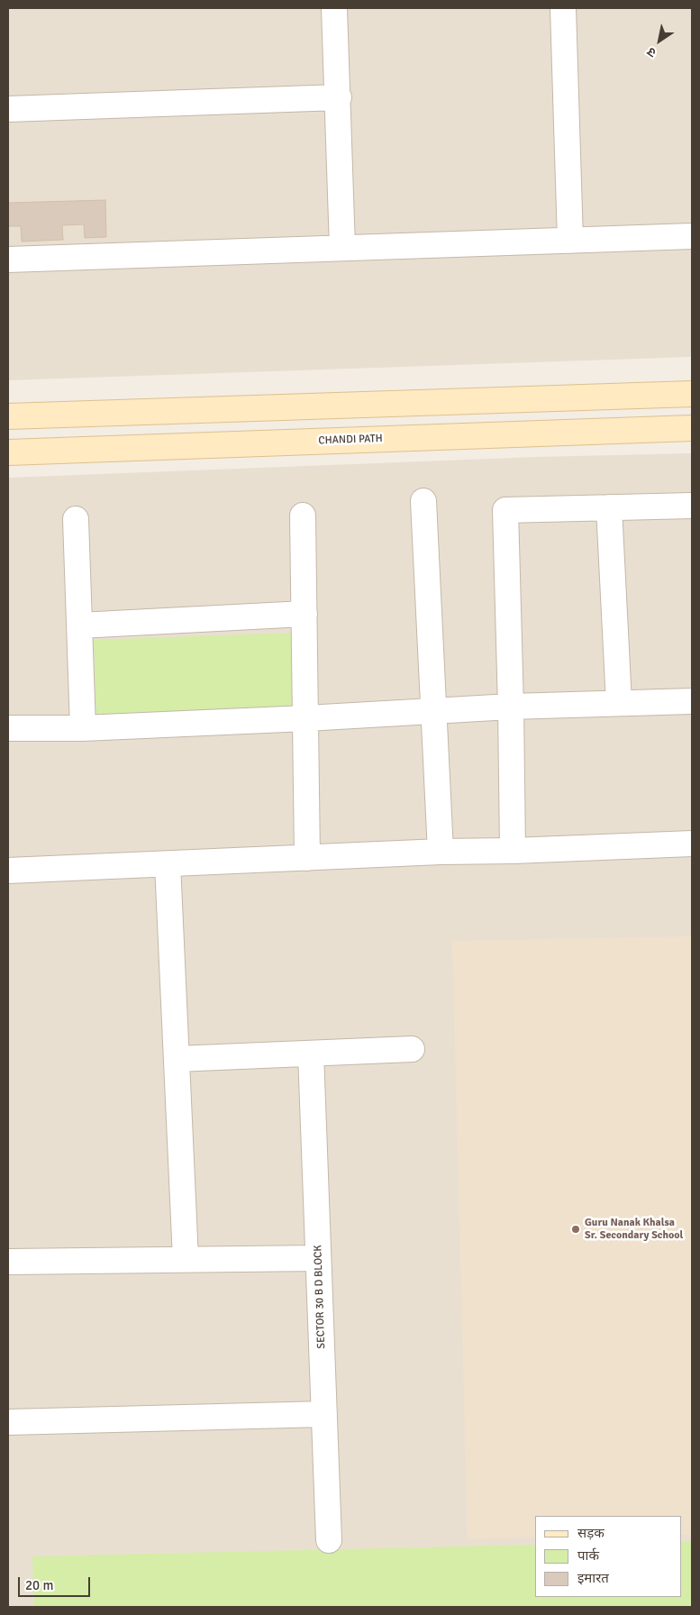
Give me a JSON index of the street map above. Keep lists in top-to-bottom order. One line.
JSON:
{"streets":{"main road":["CHANDI PATH"],"street":["SECTOR 30 B D BLOCK"]},"places":["Guru Nanak Khalsa Sr. Secondary School"],"legend":["सड़क","पार्क","इमारत"],"scale_bar":"20 m","north":"bottom left"}
